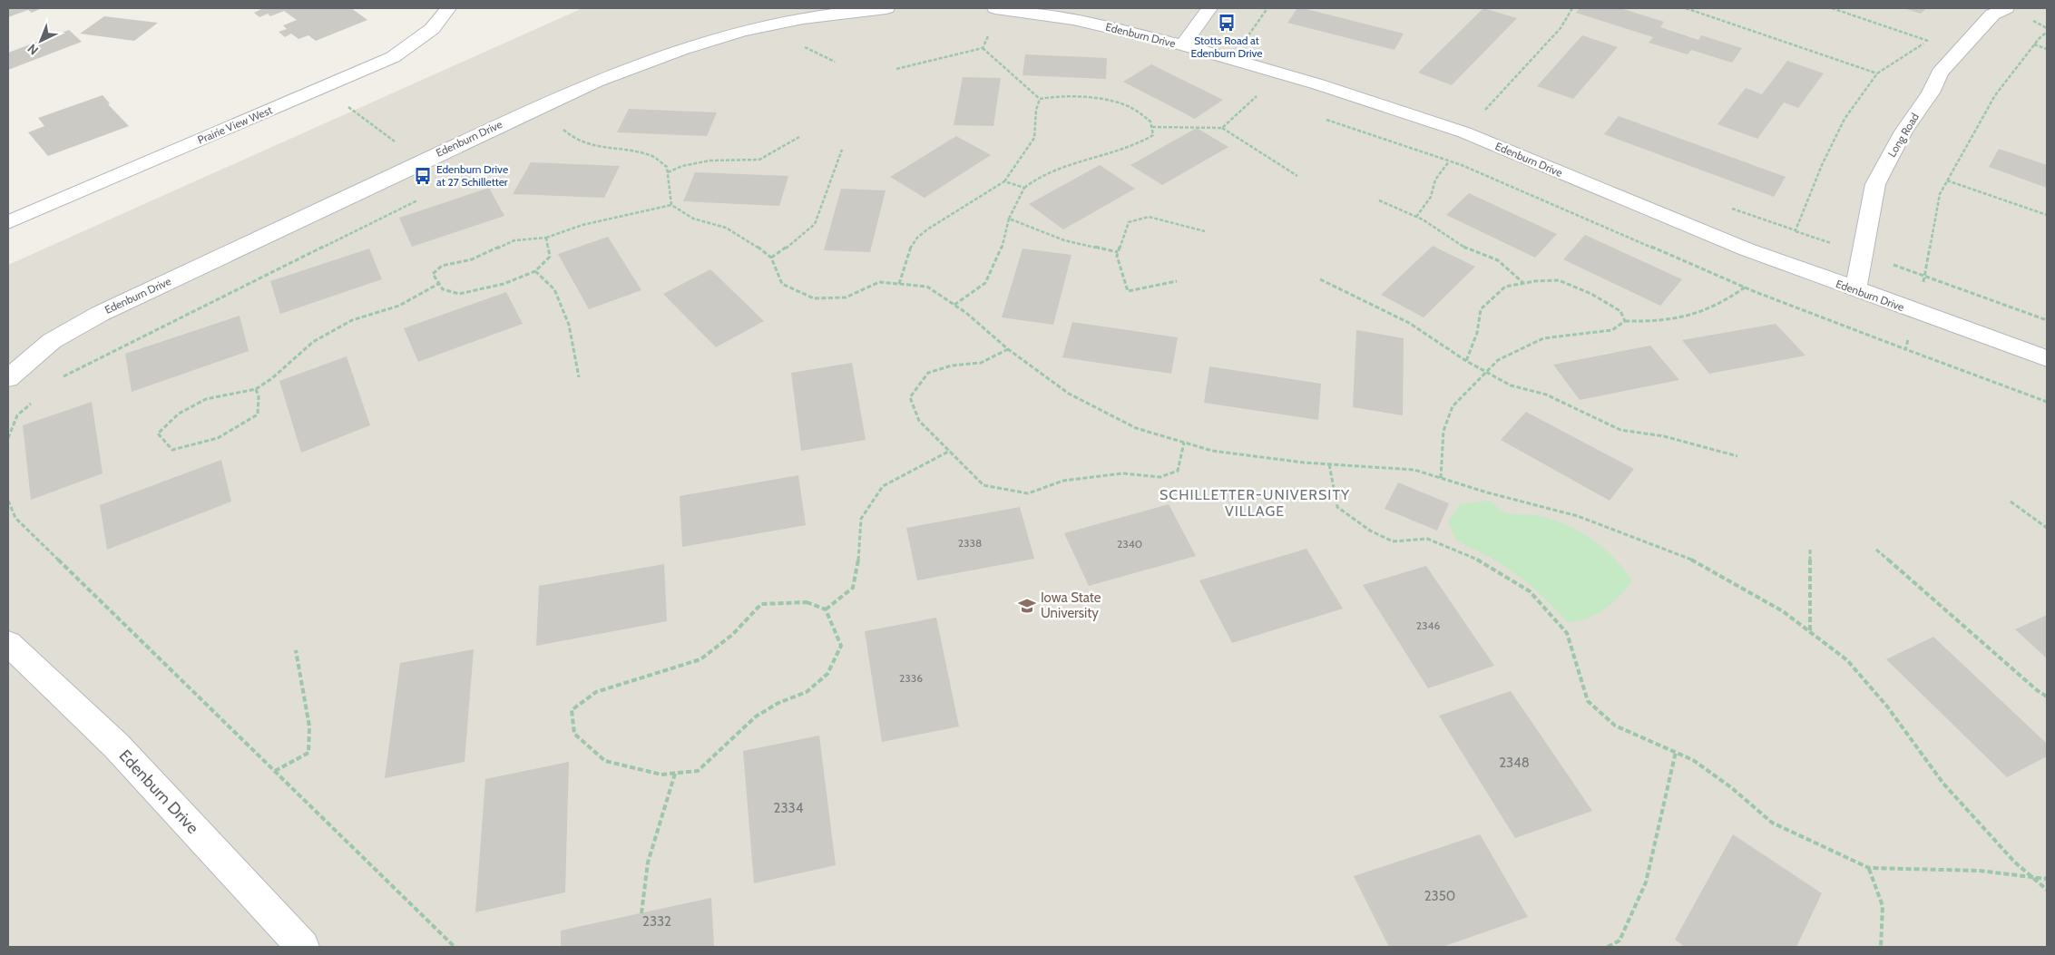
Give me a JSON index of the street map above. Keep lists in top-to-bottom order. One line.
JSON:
{"streets":{"street":["Edenburn Drive","Prairie View West","Long Road"]},"crossings":[["Edenburn Drive","Long Road"]],"districts":["SCHILLETTER-UNIVERSITY VILLAGE"],"places":{"bus stop":["Stotts Road at Edenburn Drive","Edenburn Drive at 27 Schilletter"],"school or university":["Iowa State University"]},"house_numbers":["2338","2340","2346","2336","2348","2334","2350","2332"],"north":"bottom left"}
